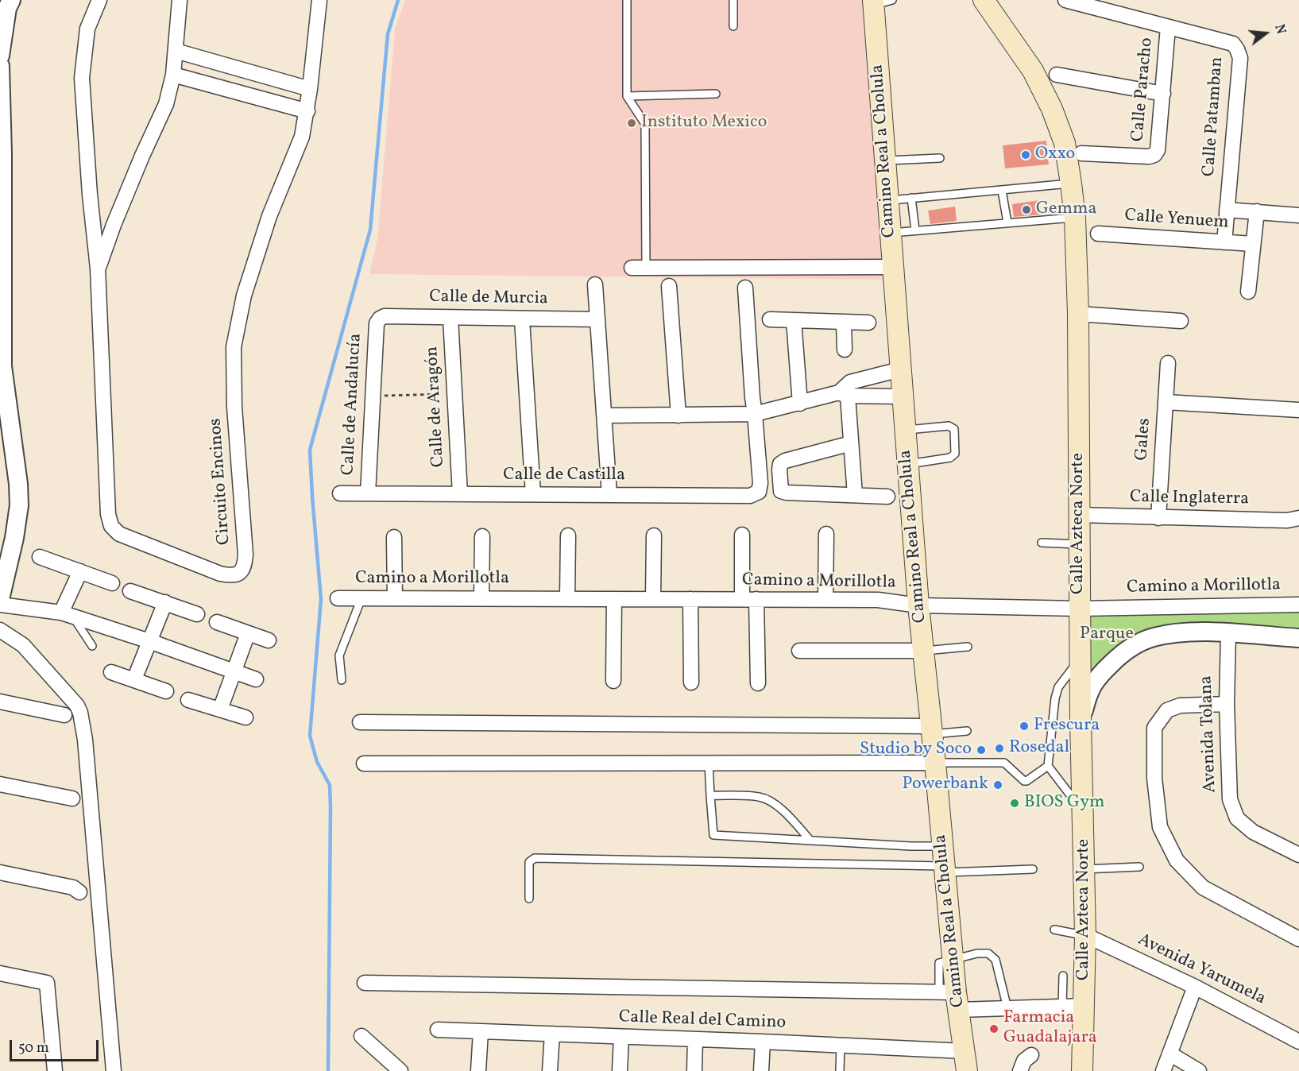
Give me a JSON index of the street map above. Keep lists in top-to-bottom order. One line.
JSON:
{"streets":{"main road":["Camino Real a Cholula","Calle Azteca Norte"],"street":["Calle Paracho","Calle Patamban","Calle Yenuem","Calle de Murcia","Calle de Andalucía","Calle de Aragón","Gales","Calle de Castilla","Circuito Encinos","Calle Inglaterra","Camino a Morillotla","Avenida Tolana","Avenida Yarumela","Calle Real del Camino"]},"crossings":[["Calle Paracho","Calle Patamban"],["Calle Patamban","Calle Yenuem"],["Camino Real a Cholula","Camino a Morillotla"],["Camino Real a Cholula","Calle Real del Camino"],["Calle de Murcia","Calle de Andalucía"],["Calle de Murcia","Calle de Aragón"],["Calle de Andalucía","Calle de Castilla"],["Calle de Aragón","Calle de Castilla"],["Gales","Calle Inglaterra"],["Calle Inglaterra","Calle Azteca Norte"],["Calle Azteca Norte","Camino a Morillotla"],["Calle Azteca Norte","Avenida Yarumela"]],"parks":["Parque"],"places":["Instituto Mexico","Oxxo","Gemma","Frescura","Rosedal","Studio by Soco","Powerbank","BIOS Gym","Farmacia Guadalajara"],"scale_bar":"50 m","north":"right"}
